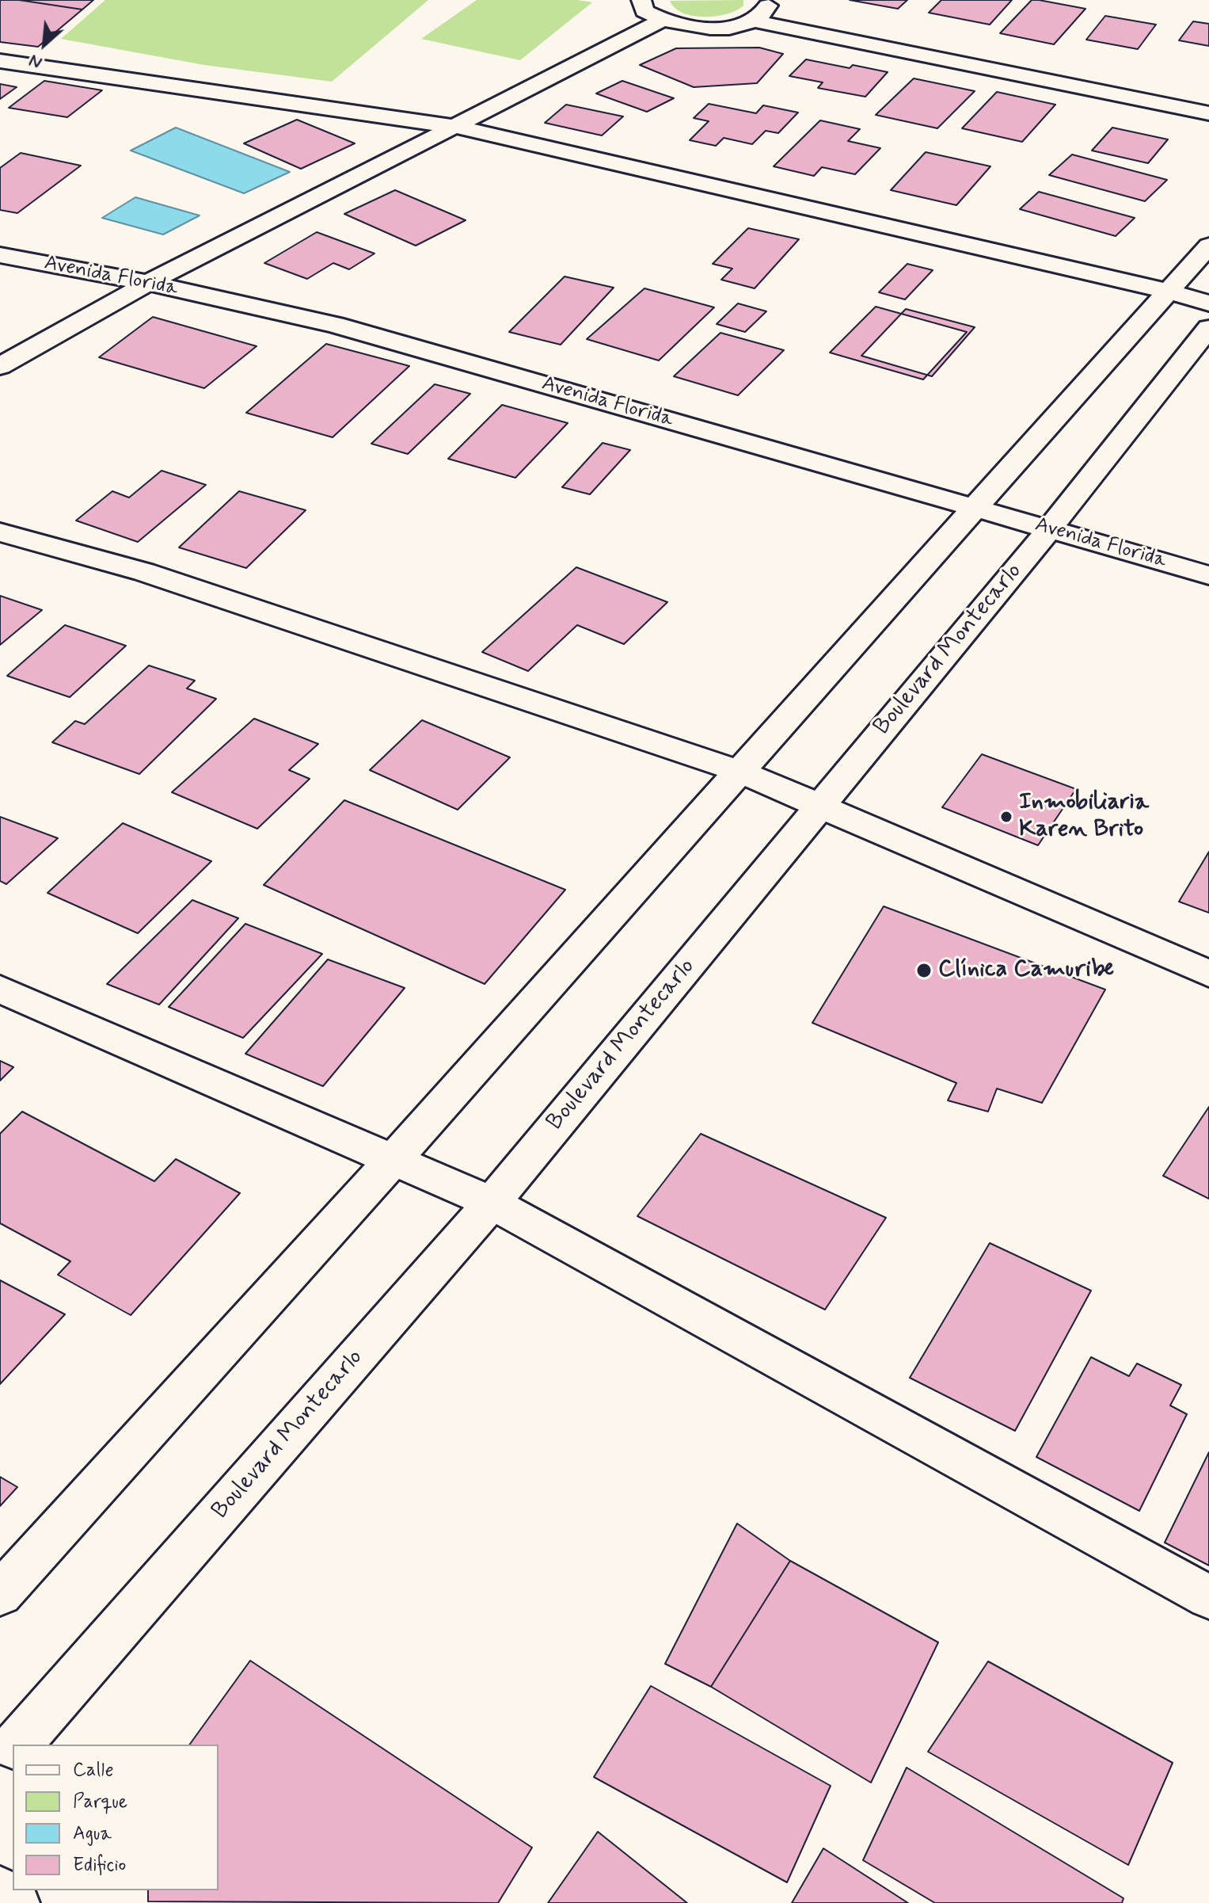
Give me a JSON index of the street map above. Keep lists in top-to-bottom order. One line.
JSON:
{"streets":{"street":["Avenida Florida","Boulevard Montecarlo"]},"crossings":[["Avenida Florida","Boulevard Montecarlo"]],"places":["Inmobiliaria Karen Brito","Clínica Camuribe"],"legend":["Calle","Parque","Agua","Edificio"],"north":"bottom left"}
